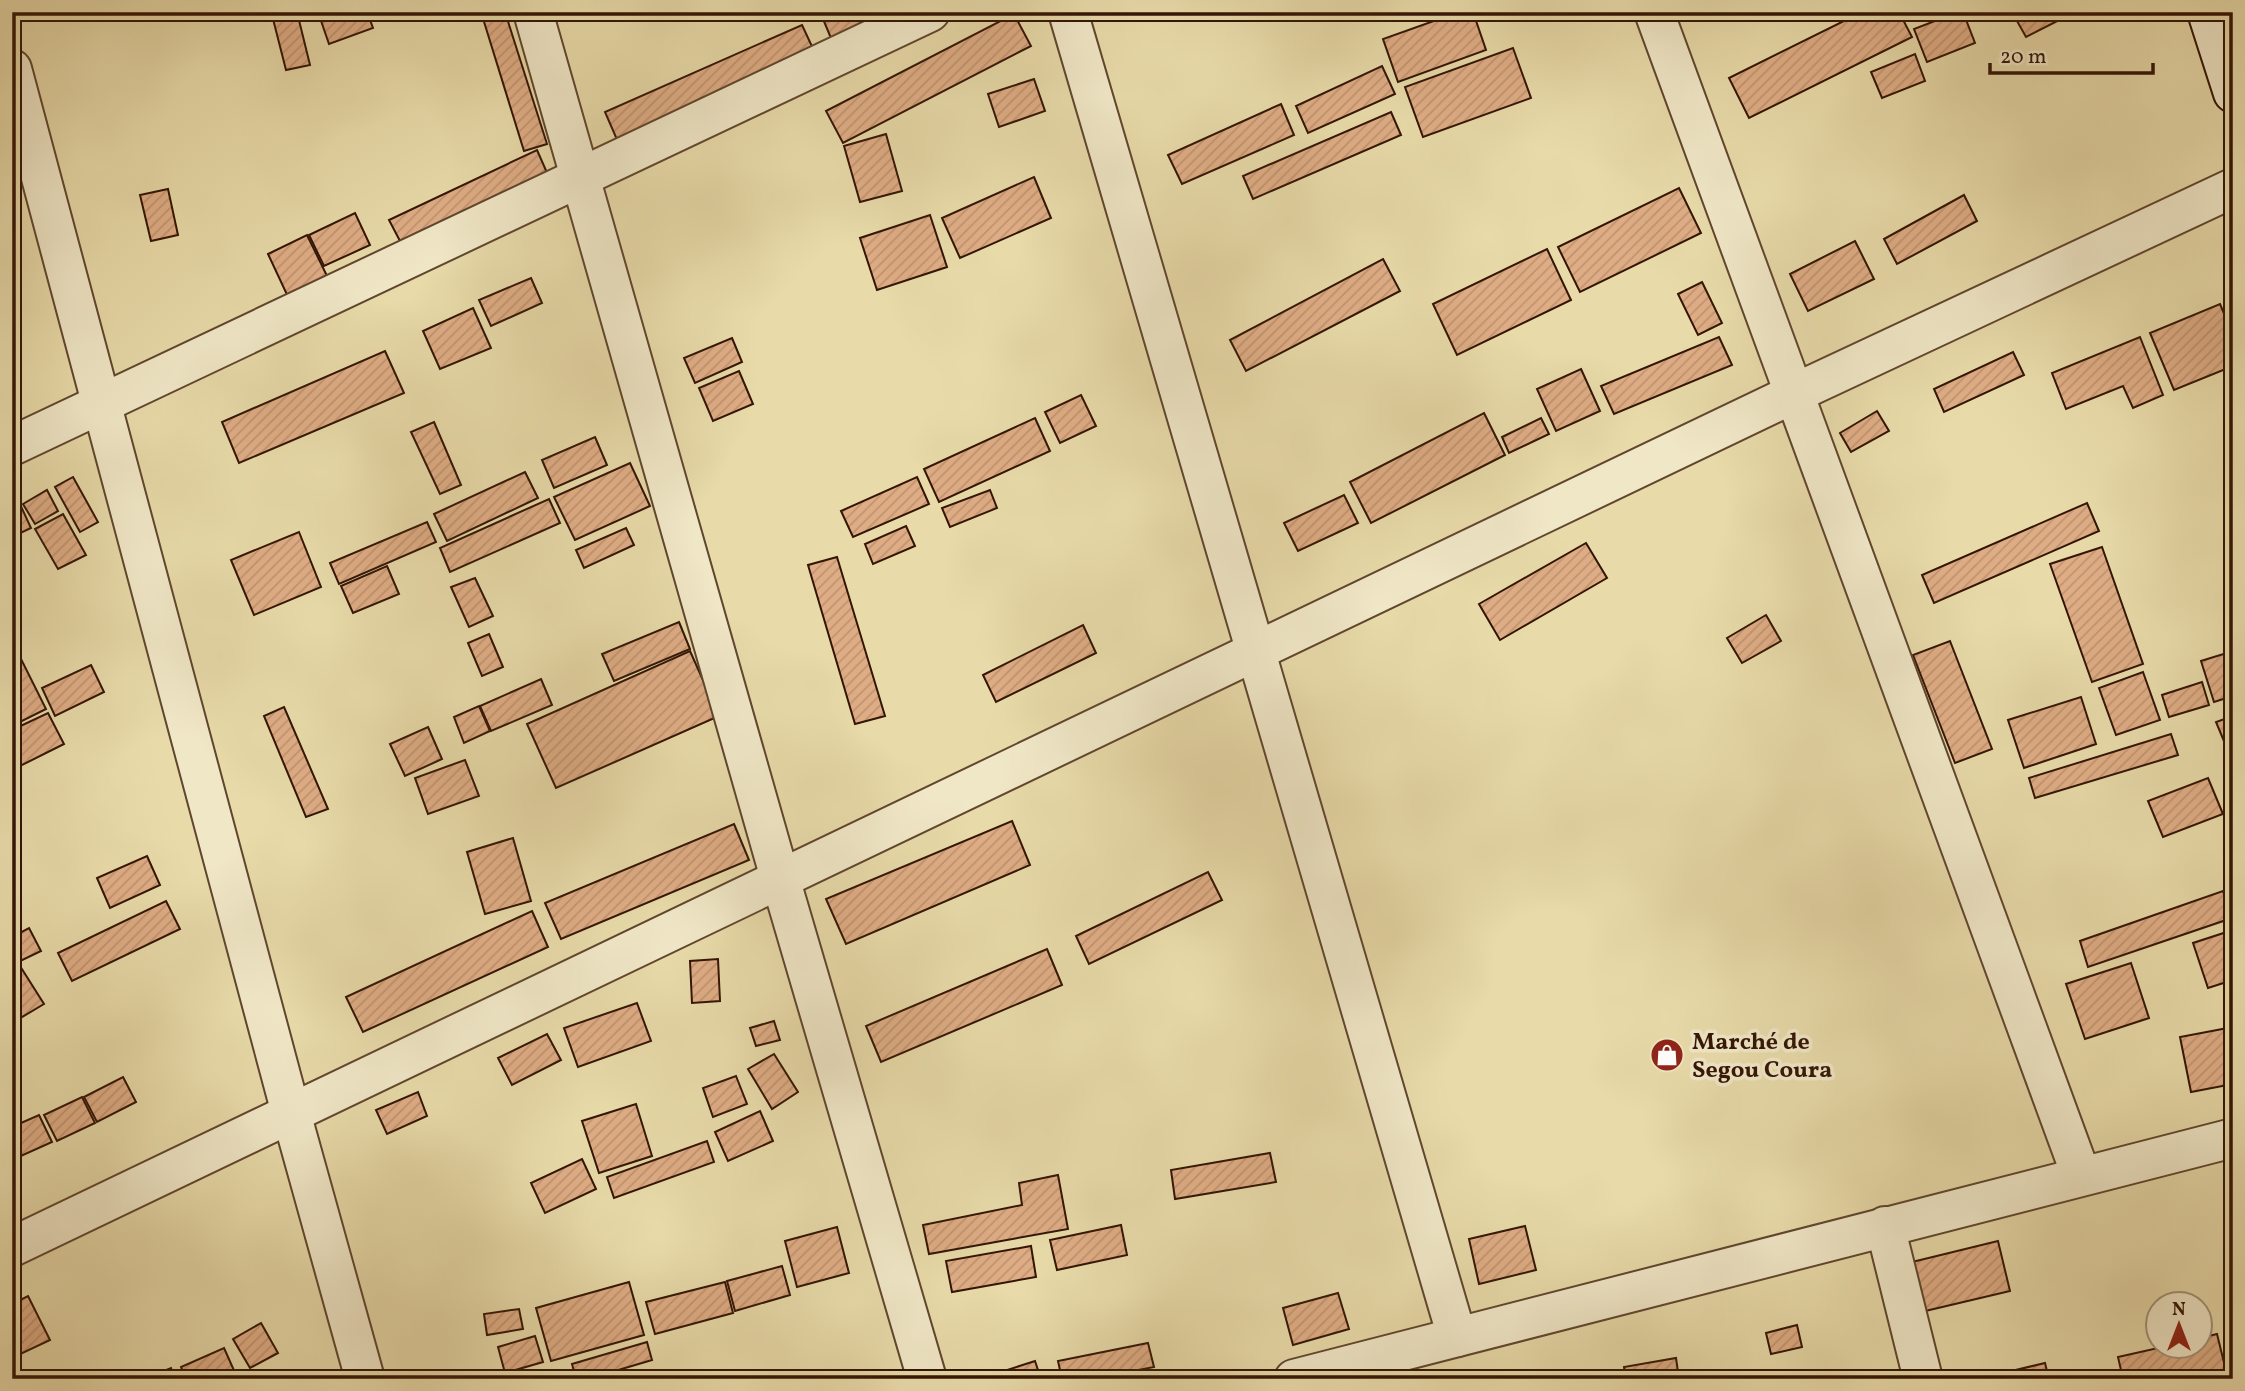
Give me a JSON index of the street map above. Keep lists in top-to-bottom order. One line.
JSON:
{"places":{"shop":["Marché de Segou Coura"]},"scale_bar":"20 m","north":"top"}
